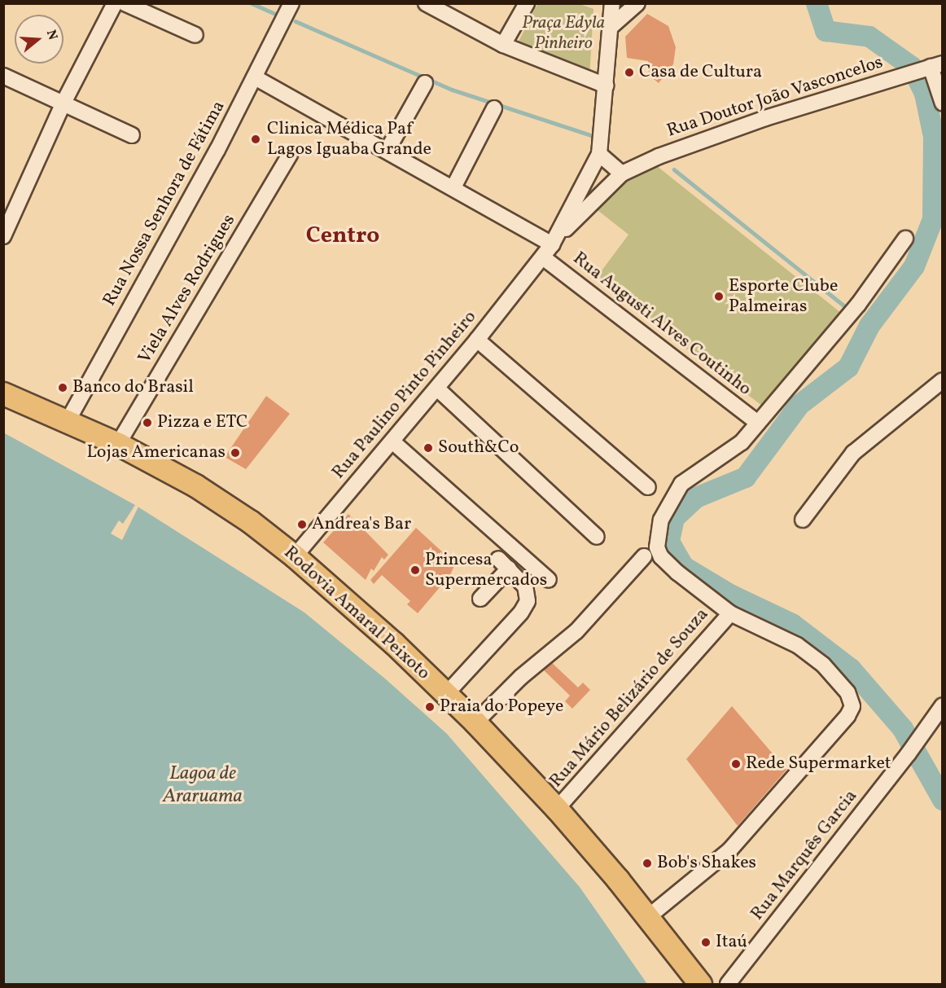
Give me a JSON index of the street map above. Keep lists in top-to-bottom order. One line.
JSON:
{"streets":{"highway":["Rodovia Amaral Peixoto"],"street":["Rua Doutor João Vasconcelos","Rua Nossa Senhora de Fátima","Viela Alves Rodrigues","Rua Augusti Alves Coutinho","Rua Paulino Pinto Pinheiro","Rua Mário Belizário de Souza","Rua Marquês Garcia"]},"crossings":[["Rua Nossa Senhora de Fátima","Rodovia Amaral Peixoto"],["Viela Alves Rodrigues","Rodovia Amaral Peixoto"],["Rua Augusti Alves Coutinho","Rua Paulino Pinto Pinheiro"],["Rua Paulino Pinto Pinheiro","Rodovia Amaral Peixoto"],["Rodovia Amaral Peixoto","Rua Mário Belizário de Souza"]],"districts":["Centro"],"water":["Lagoa de Araruama"],"parks":["Praça Edyla Pinheiro"],"places":["Casa de Cultura","Clinica Médica Paf Lagos Iguaba Grande","Esporte Clube Palmeiras","Banco do Brasil","Pizza e ETC","South&Co","Lojas Americanas","Andrea's Bar","Princesa Supermercados","Praia do Popeye","Rede Supermarket","Bob's Shakes","Itaú"],"north":"right"}
